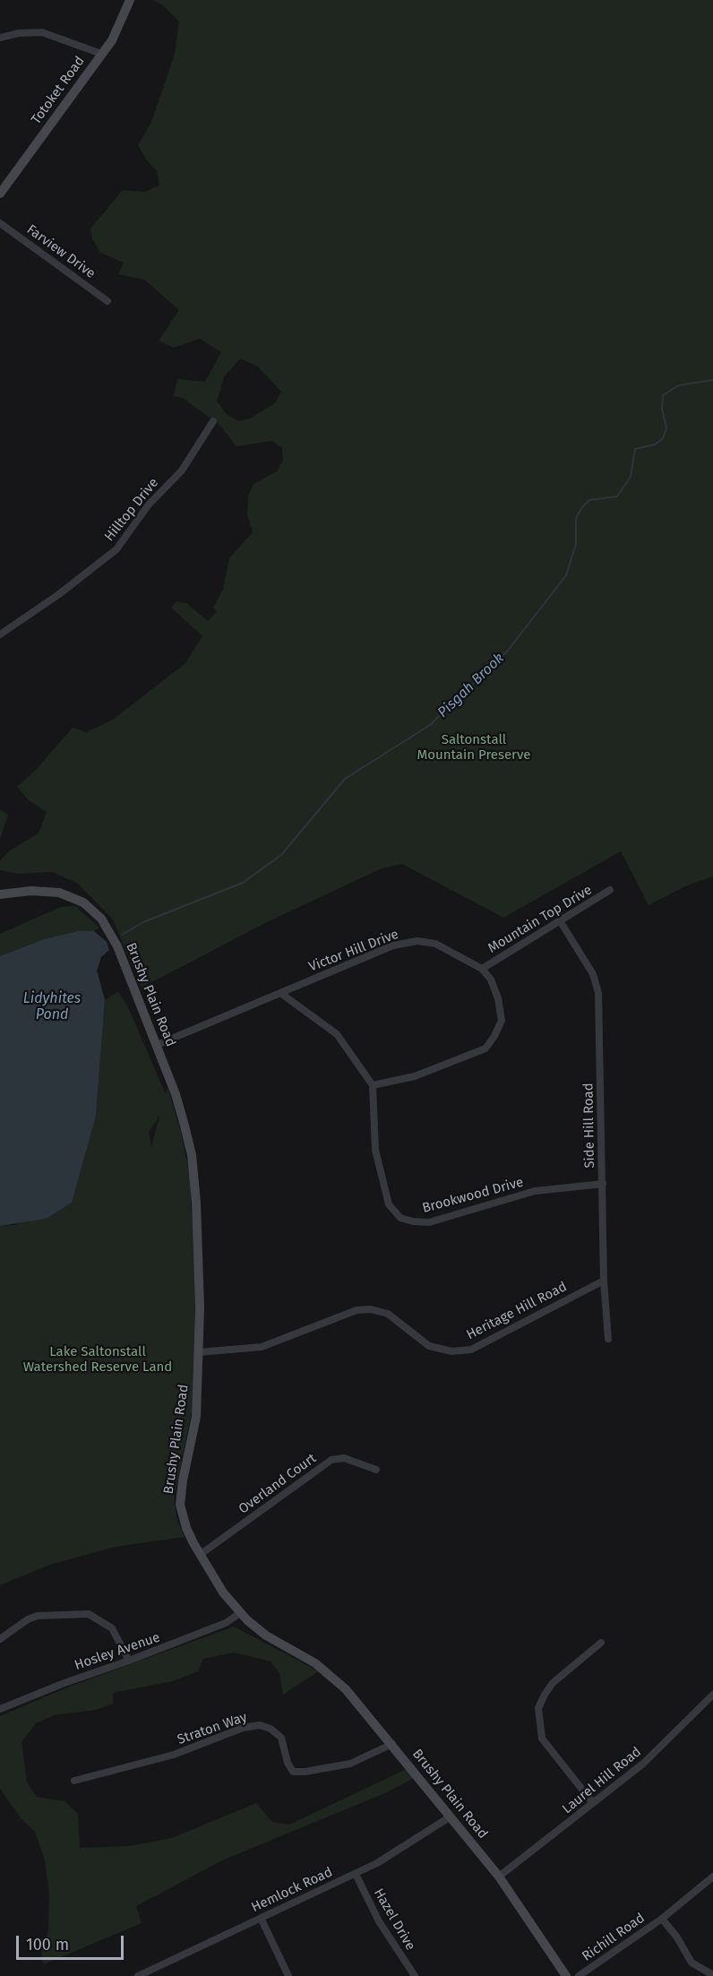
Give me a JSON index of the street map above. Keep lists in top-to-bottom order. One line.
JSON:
{"streets":{"main road":["Totoket Road","Brushy Plain Road"],"street":["Farview Drive","Hilltop Drive","Mountain Top Drive","Victor Hill Drive","Side Hill Road","Brookwood Drive","Heritage Hill Road","Overland Court","Hosley Avenue","Straton Way","Laurel Hill Road","Hemlock Road","Hazel Drive","Richill Road"]},"crossings":[["Mountain Top Drive","Victor Hill Drive"],["Mountain Top Drive","Side Hill Road"],["Victor Hill Drive","Brookwood Drive"],["Brushy Plain Road","Heritage Hill Road"],["Brushy Plain Road","Overland Court"],["Brushy Plain Road","Hosley Avenue"],["Brushy Plain Road","Straton Way"],["Brushy Plain Road","Laurel Hill Road"],["Brushy Plain Road","Hemlock Road"],["Side Hill Road","Brookwood Drive"],["Side Hill Road","Heritage Hill Road"],["Hemlock Road","Hazel Drive"]],"water":["Pisgah Brook","Lidyhites Pond"],"parks":["Saltonstall Mountain Preserve","Lake Saltonstall Watershed Reserve Land"],"scale_bar":"100 m"}
